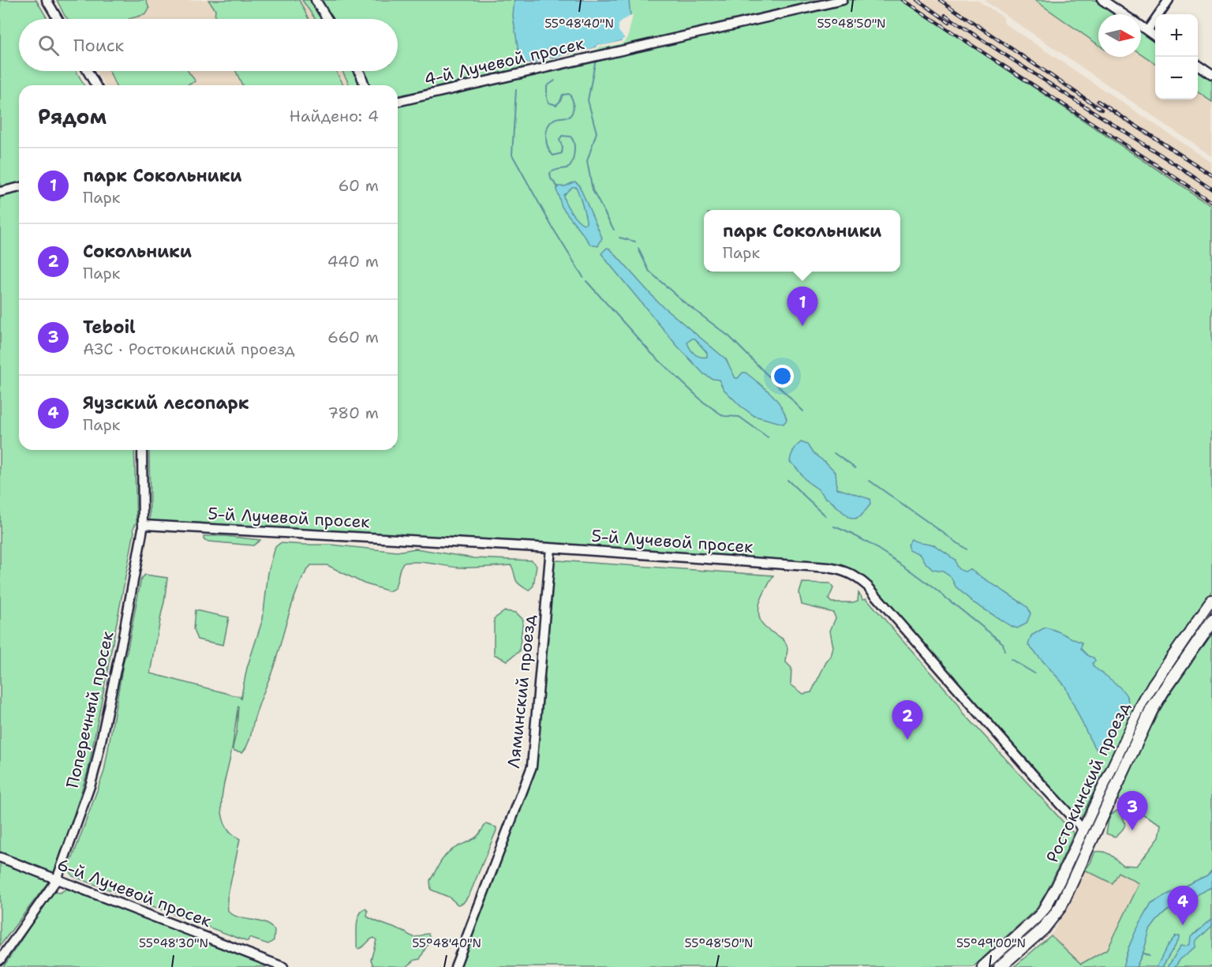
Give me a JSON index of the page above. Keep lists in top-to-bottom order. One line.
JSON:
{"streets":{"main road":["Ростокинский проезд"],"street":["4-й Лучевой просек","5-й Лучевой просек","Ляминский проезд","Поперечный просек","6-й Лучевой просек"]},"crossings":[["5-й Лучевой просек","Ляминский проезд"],["5-й Лучевой просек","Поперечный просек"],["5-й Лучевой просек","Ростокинский проезд"],["Поперечный просек","6-й Лучевой просек"]],"north":"right","page":{"map_buttons":["+","−"],"search":"Поиск","heading":["Рядом","Найдено: 4"],"list":[{"mark":"1","name":"парк Сокольники","note":"Парк","value":"60 m"},{"mark":"2","name":"Сокольники","note":"Парк","value":"440 m"},{"mark":"3","name":"Teboil","note":"АЗС · Ростокинский проезд","value":"660 m"},{"mark":"4","name":"Яузский лесопарк","note":"Парк","value":"780 m"}],"popup":["парк Сокольники","Парк"],"pins":["1","2","3","4"]},"coordinates":["55°48'40\"N","55°48'50\"N","55°48'30\"N","55°49'00\"N"]}
